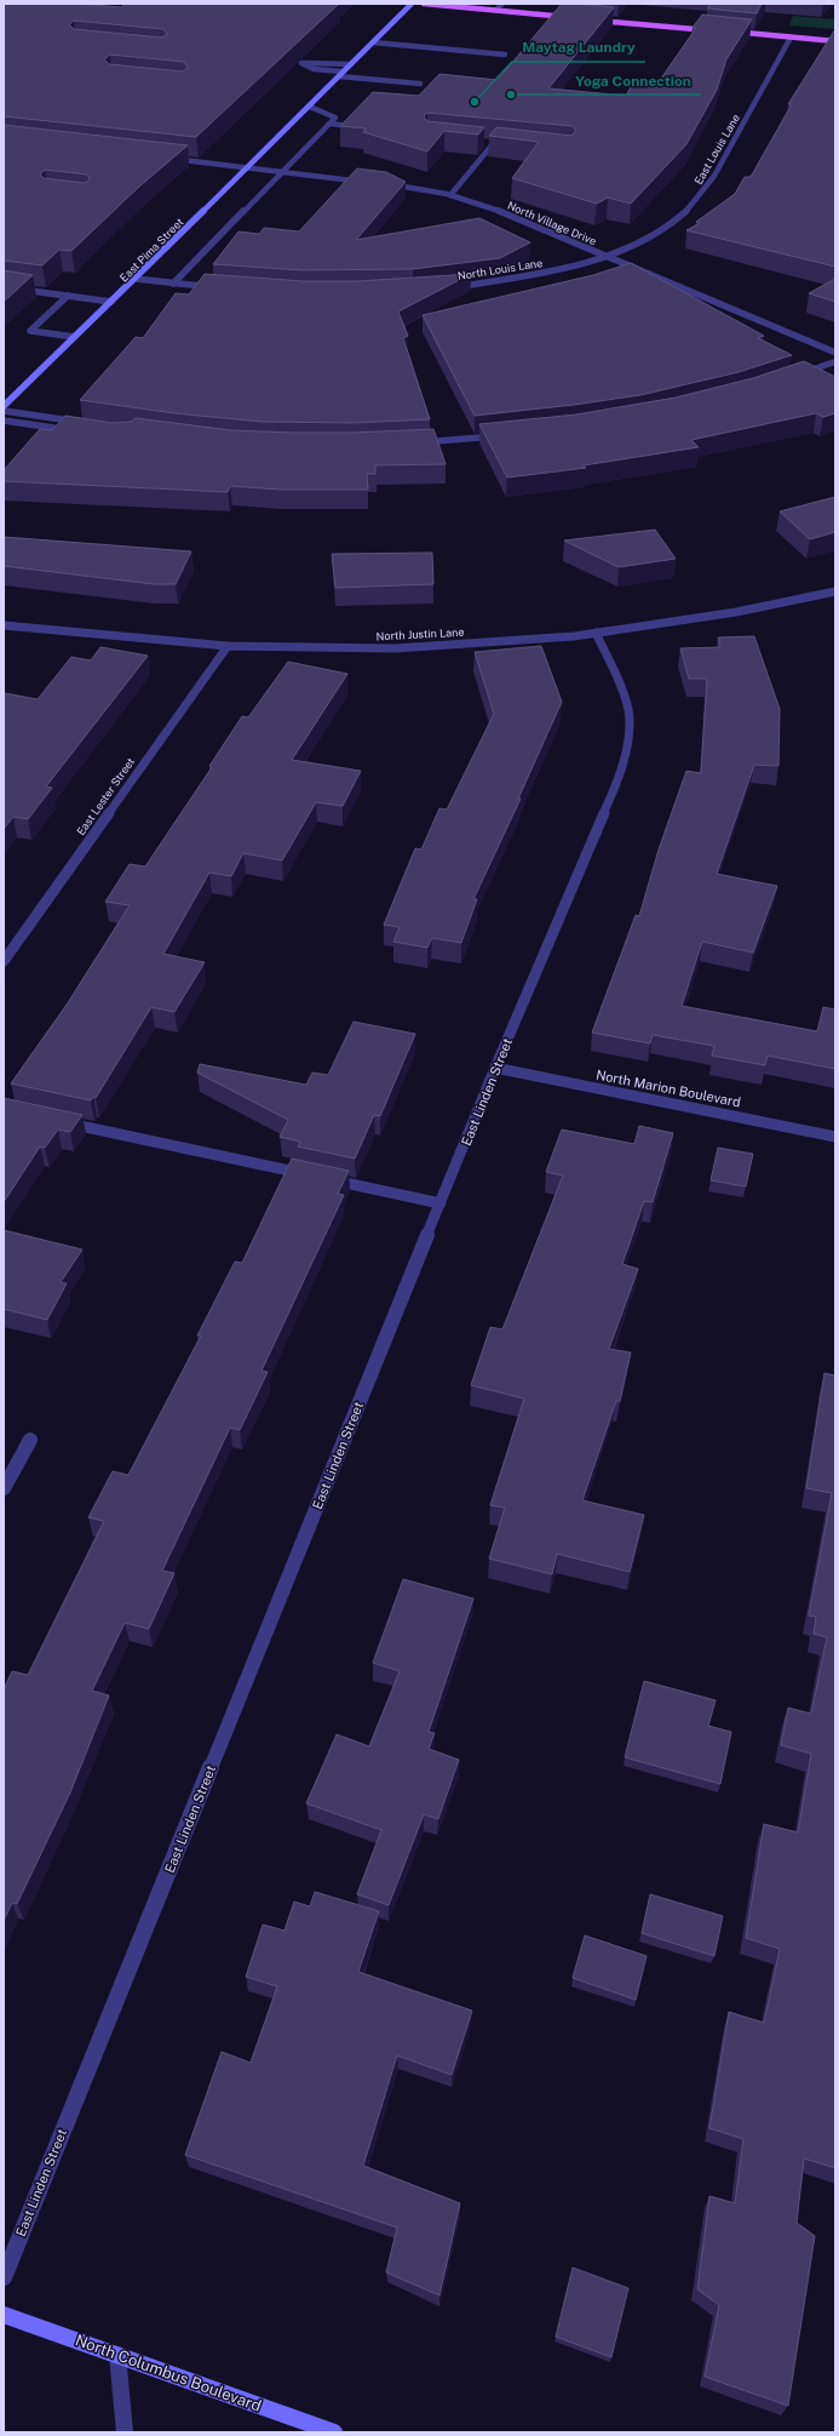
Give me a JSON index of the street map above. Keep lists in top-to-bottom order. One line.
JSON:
{"streets":{"street":["East Louis Lane","North Village Drive","East Pima Street","North Louis Lane","North Justin Lane","East Lester Street","North Marion Boulevard","East Linden Street","North Columbus Boulevard"]},"crossings":[["East Louis Lane","North Village Drive"],["East Louis Lane","North Louis Lane"],["North Village Drive","North Louis Lane"],["North Justin Lane","East Lester Street"],["North Justin Lane","East Linden Street"],["North Marion Boulevard","East Linden Street"]],"places":["Yoga Connection","Maytag Laundry"]}
